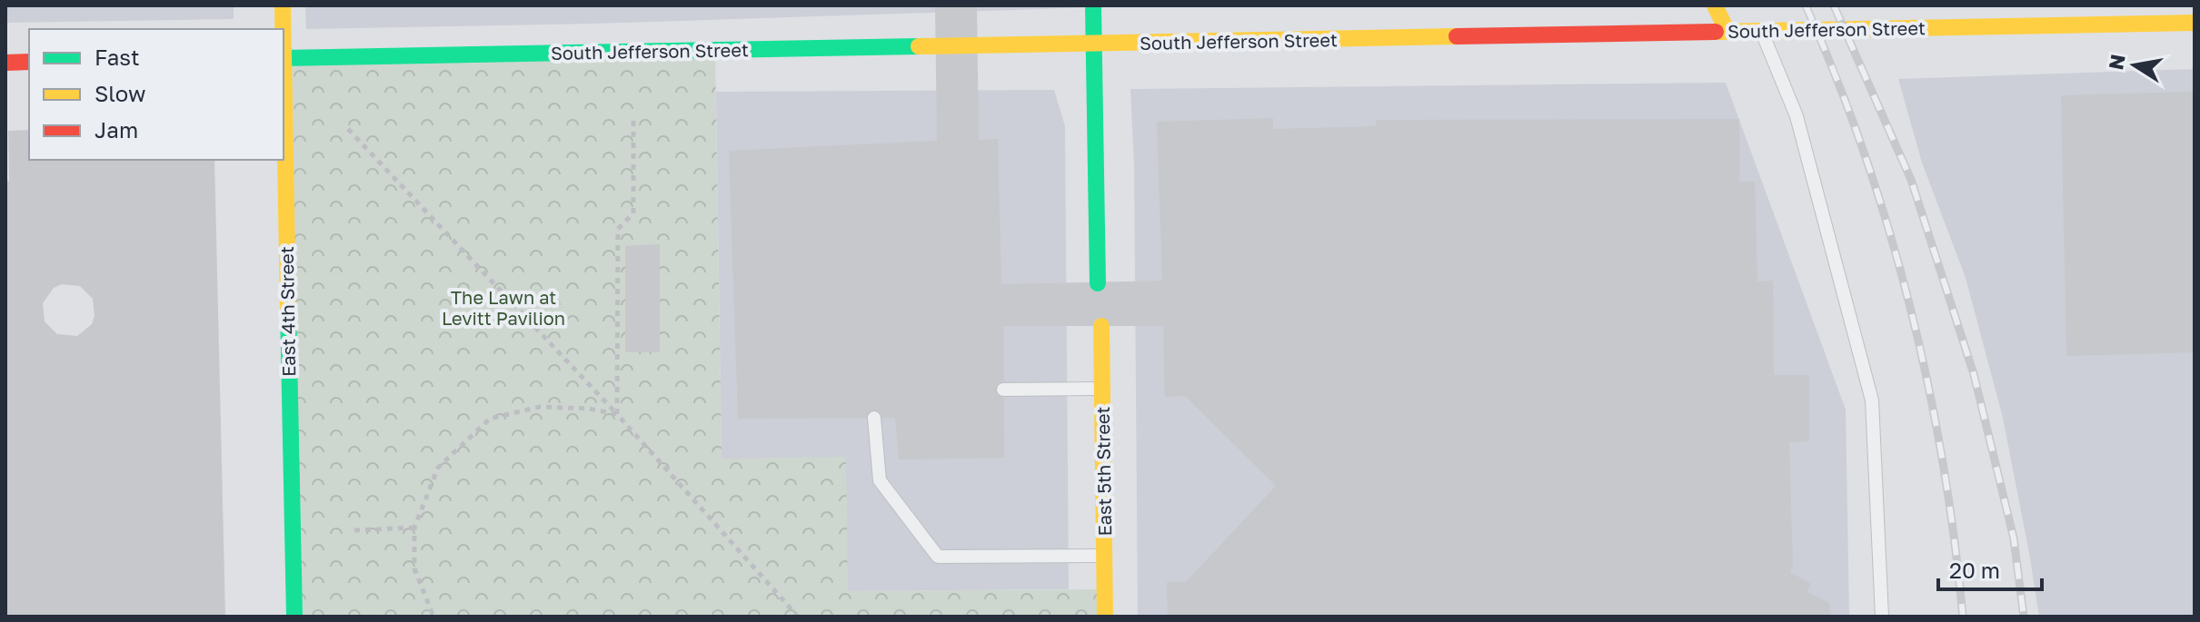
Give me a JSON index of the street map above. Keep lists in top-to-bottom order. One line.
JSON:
{"streets":{"main road":["South Jefferson Street","East 4th Street","East 5th Street"]},"parks":["The Lawn at Levitt Pavilion"],"legend":["Fast","Slow","Jam"],"scale_bar":"20 m","north":"left"}
